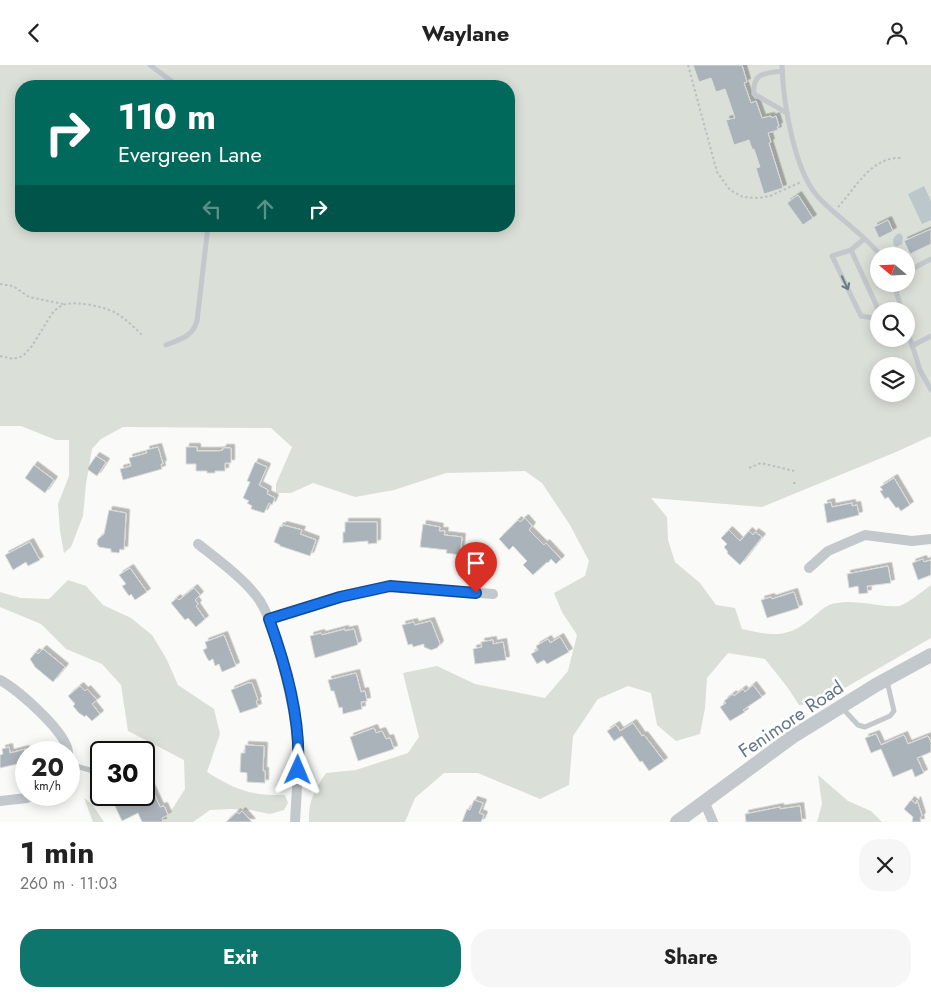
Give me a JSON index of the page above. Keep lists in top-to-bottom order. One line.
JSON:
{"streets":{"street":["Fenimore Road"]},"north":"left","page":{"header":"Waylane","turn":["110 m","Evergreen Lane"],"speed":"20 km/h","limit":"30","heading":["1 min","260 m · 11:03"],"buttons":["Exit","Share"]}}
